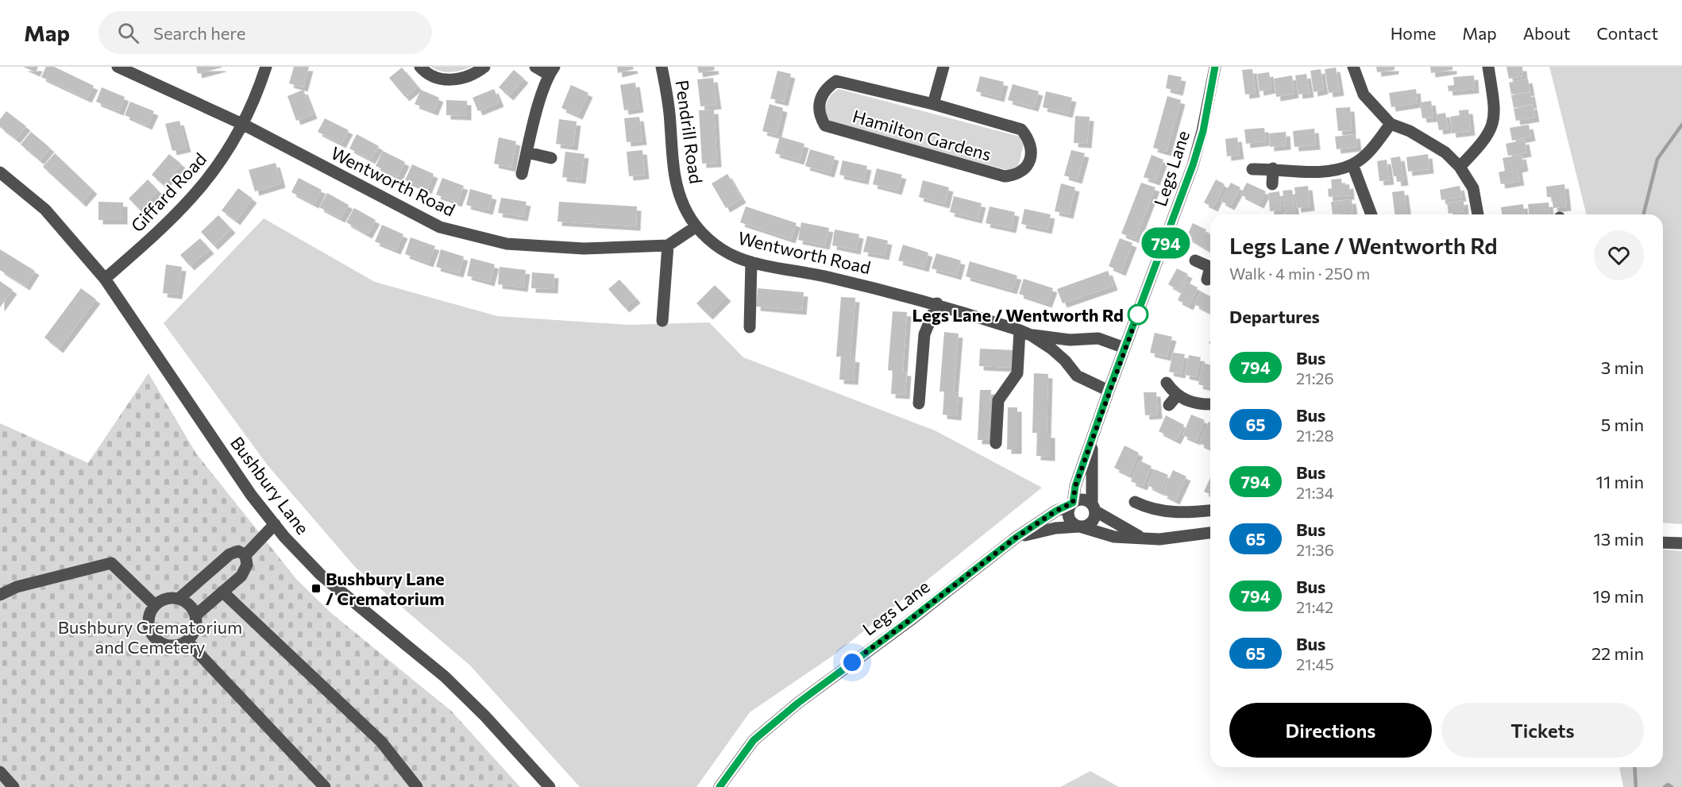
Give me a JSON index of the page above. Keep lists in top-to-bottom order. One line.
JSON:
{"streets":{"street":["Pendrill Road","Hamilton Gardens","Legs Lane","Wentworth Road","Giffard Road","Bushbury Lane"]},"crossings":[["Pendrill Road","Wentworth Road"],["Legs Lane","Wentworth Road"],["Wentworth Road","Giffard Road"],["Giffard Road","Bushbury Lane"]],"parks":["Bushbury Crematorium and Cemetery"],"places":{"other":["Legs Lane / Wentworth Rd"],"transit":["Bushbury Lane / Crematorium"]},"lines":["bus line 794"],"page":{"header":"Map","search":"Search here","nav":["Home","Map","About","Contact"],"on_map":"794","heading":[["Legs Lane / Wentworth Rd","Walk · 4 min · 250 m"],"Departures"],"list":[{"mark":"794","name":"Bus","note":"21:26","value":"3 min"},{"mark":"65","name":"Bus","note":"21:28","value":"5 min"},{"mark":"794","name":"Bus","note":"21:34","value":"11 min"},{"mark":"65","name":"Bus","note":"21:36","value":"13 min"},{"mark":"794","name":"Bus","note":"21:42","value":"19 min"},{"mark":"65","name":"Bus","note":"21:45","value":"22 min"}],"buttons":["Directions","Tickets"]}}
